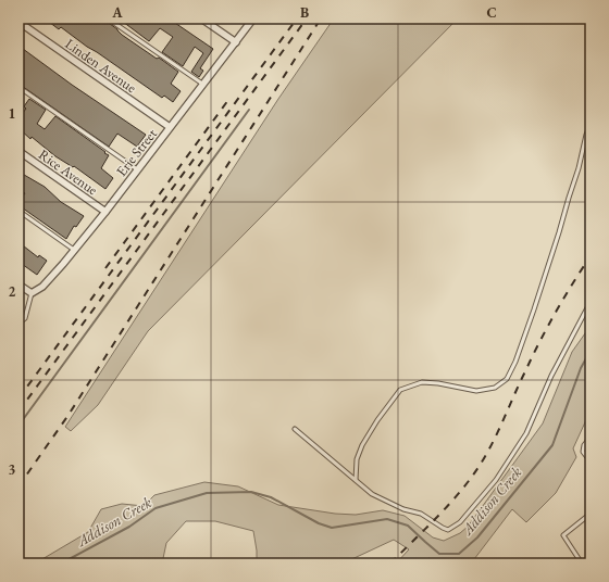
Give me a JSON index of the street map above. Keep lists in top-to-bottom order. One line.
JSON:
{"streets":{"street":["Linden Avenue","Erie Street","Rice Avenue"]},"crossings":[["Linden Avenue","Erie Street"],["Erie Street","Rice Avenue"]],"water":["Addison Creek"],"grid":{"columns":["A","B","C"],"rows":["1","2","3"]}}
